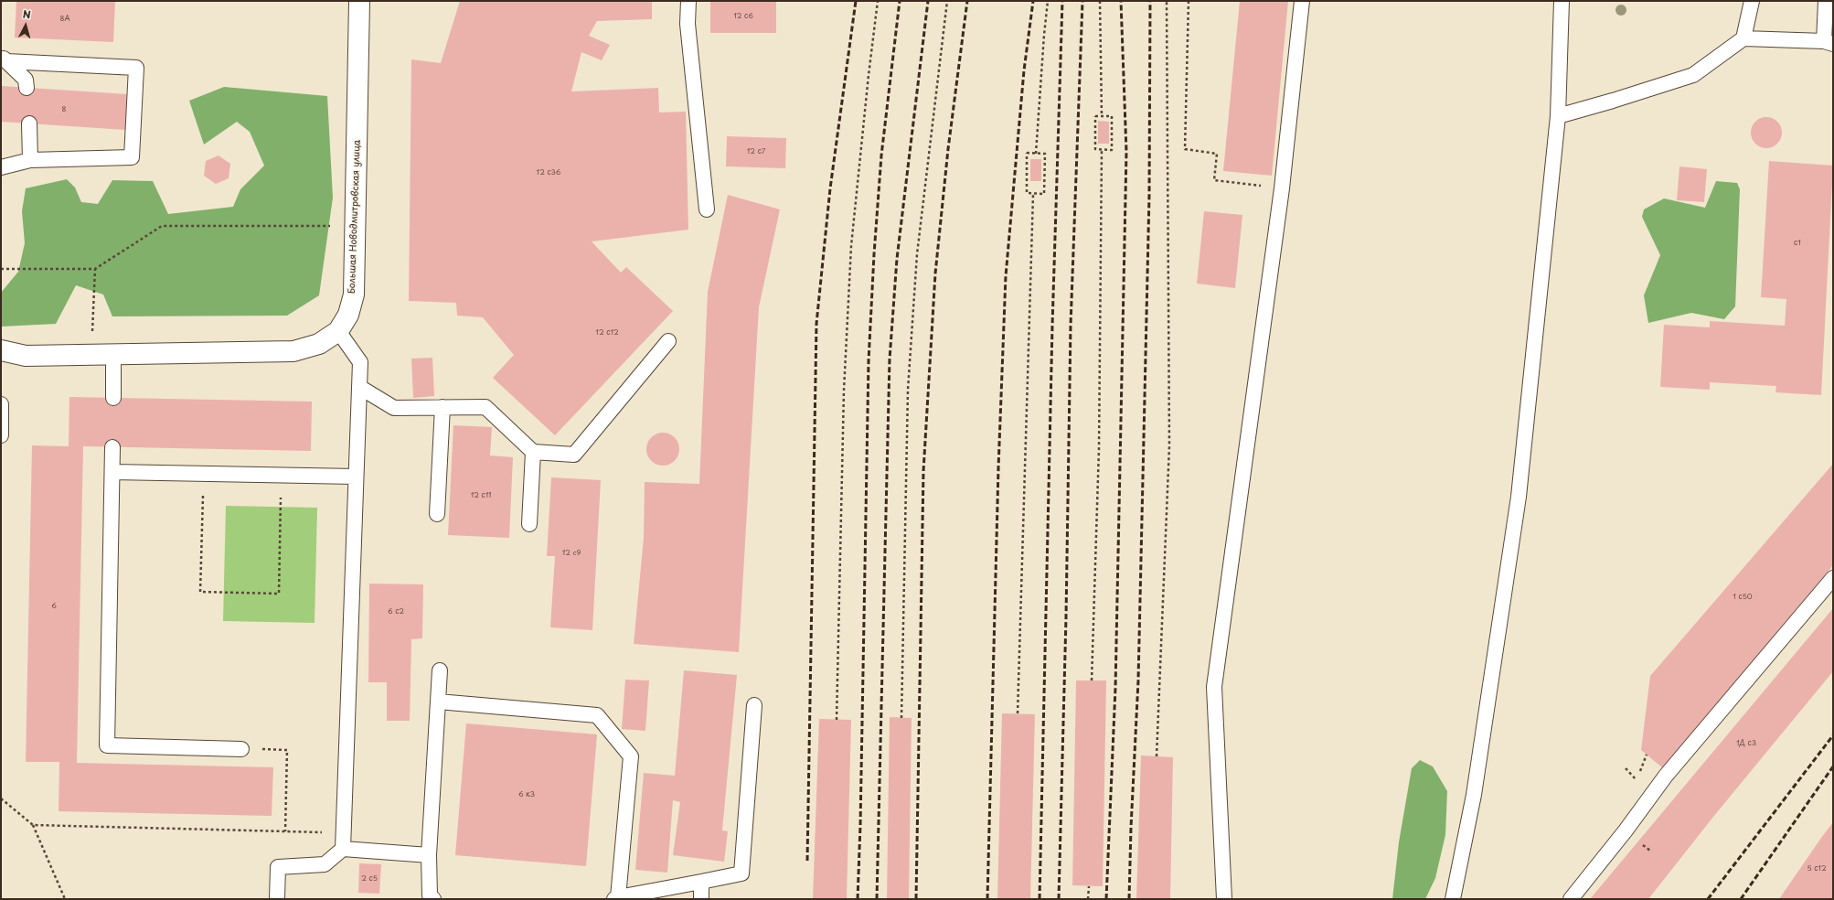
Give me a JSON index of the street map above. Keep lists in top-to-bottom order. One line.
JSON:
{"streets":{"street":["Большая Новодмитровская улица"]},"house_numbers":["12 с6","8А","8","12 с7","12 с36","с1","12 с12","12 с11","12 c9","1 с50","6","6 с2","1Д с3","6 к3","5 с12","2 с5"],"north":"top"}
